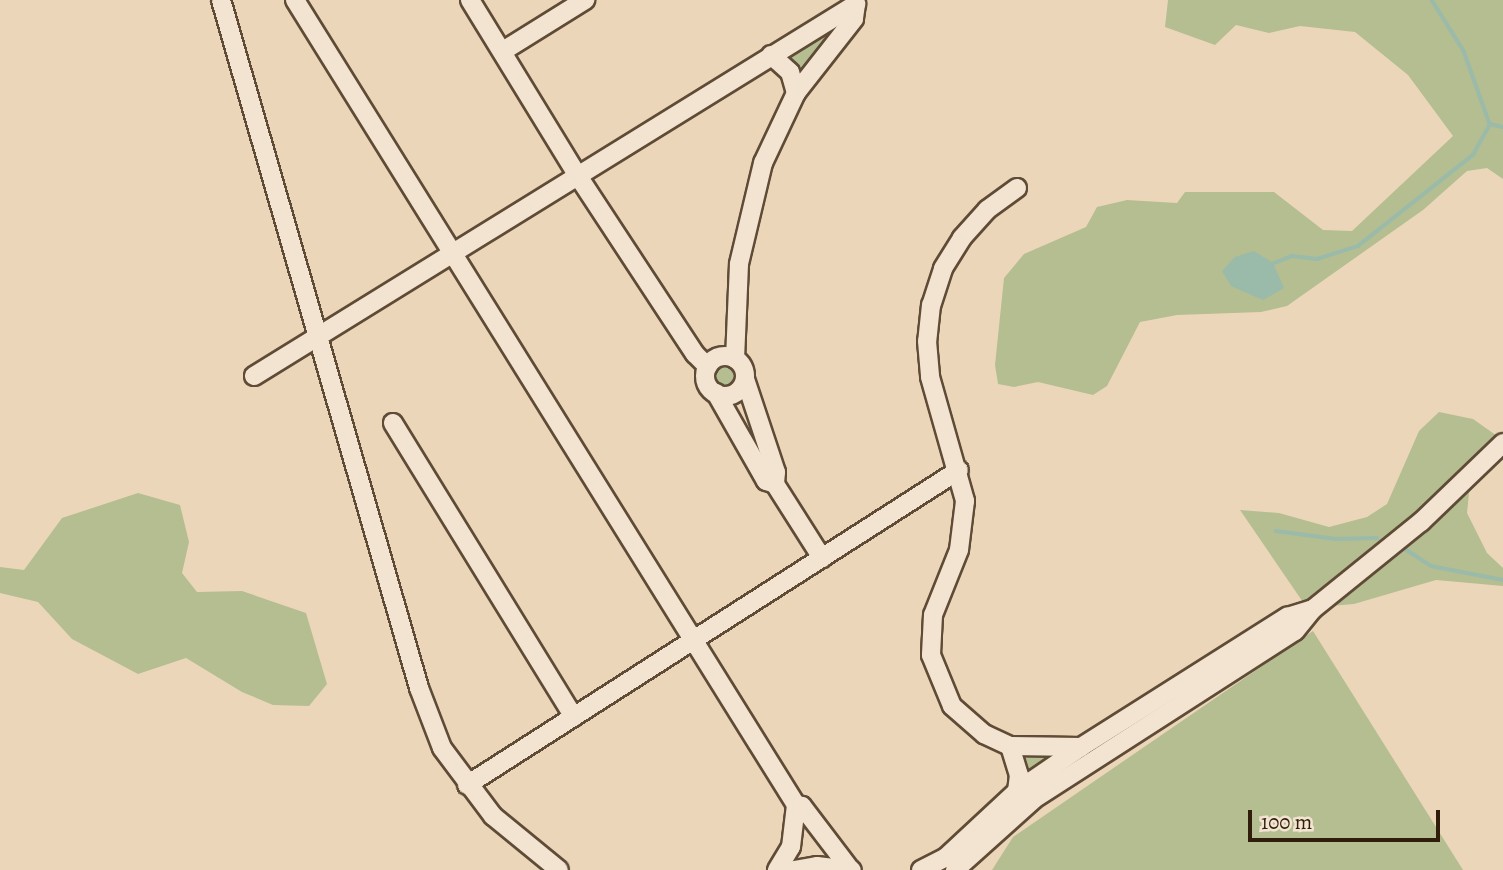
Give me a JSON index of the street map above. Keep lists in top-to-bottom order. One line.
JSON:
{"scale_bar":"100 m"}
